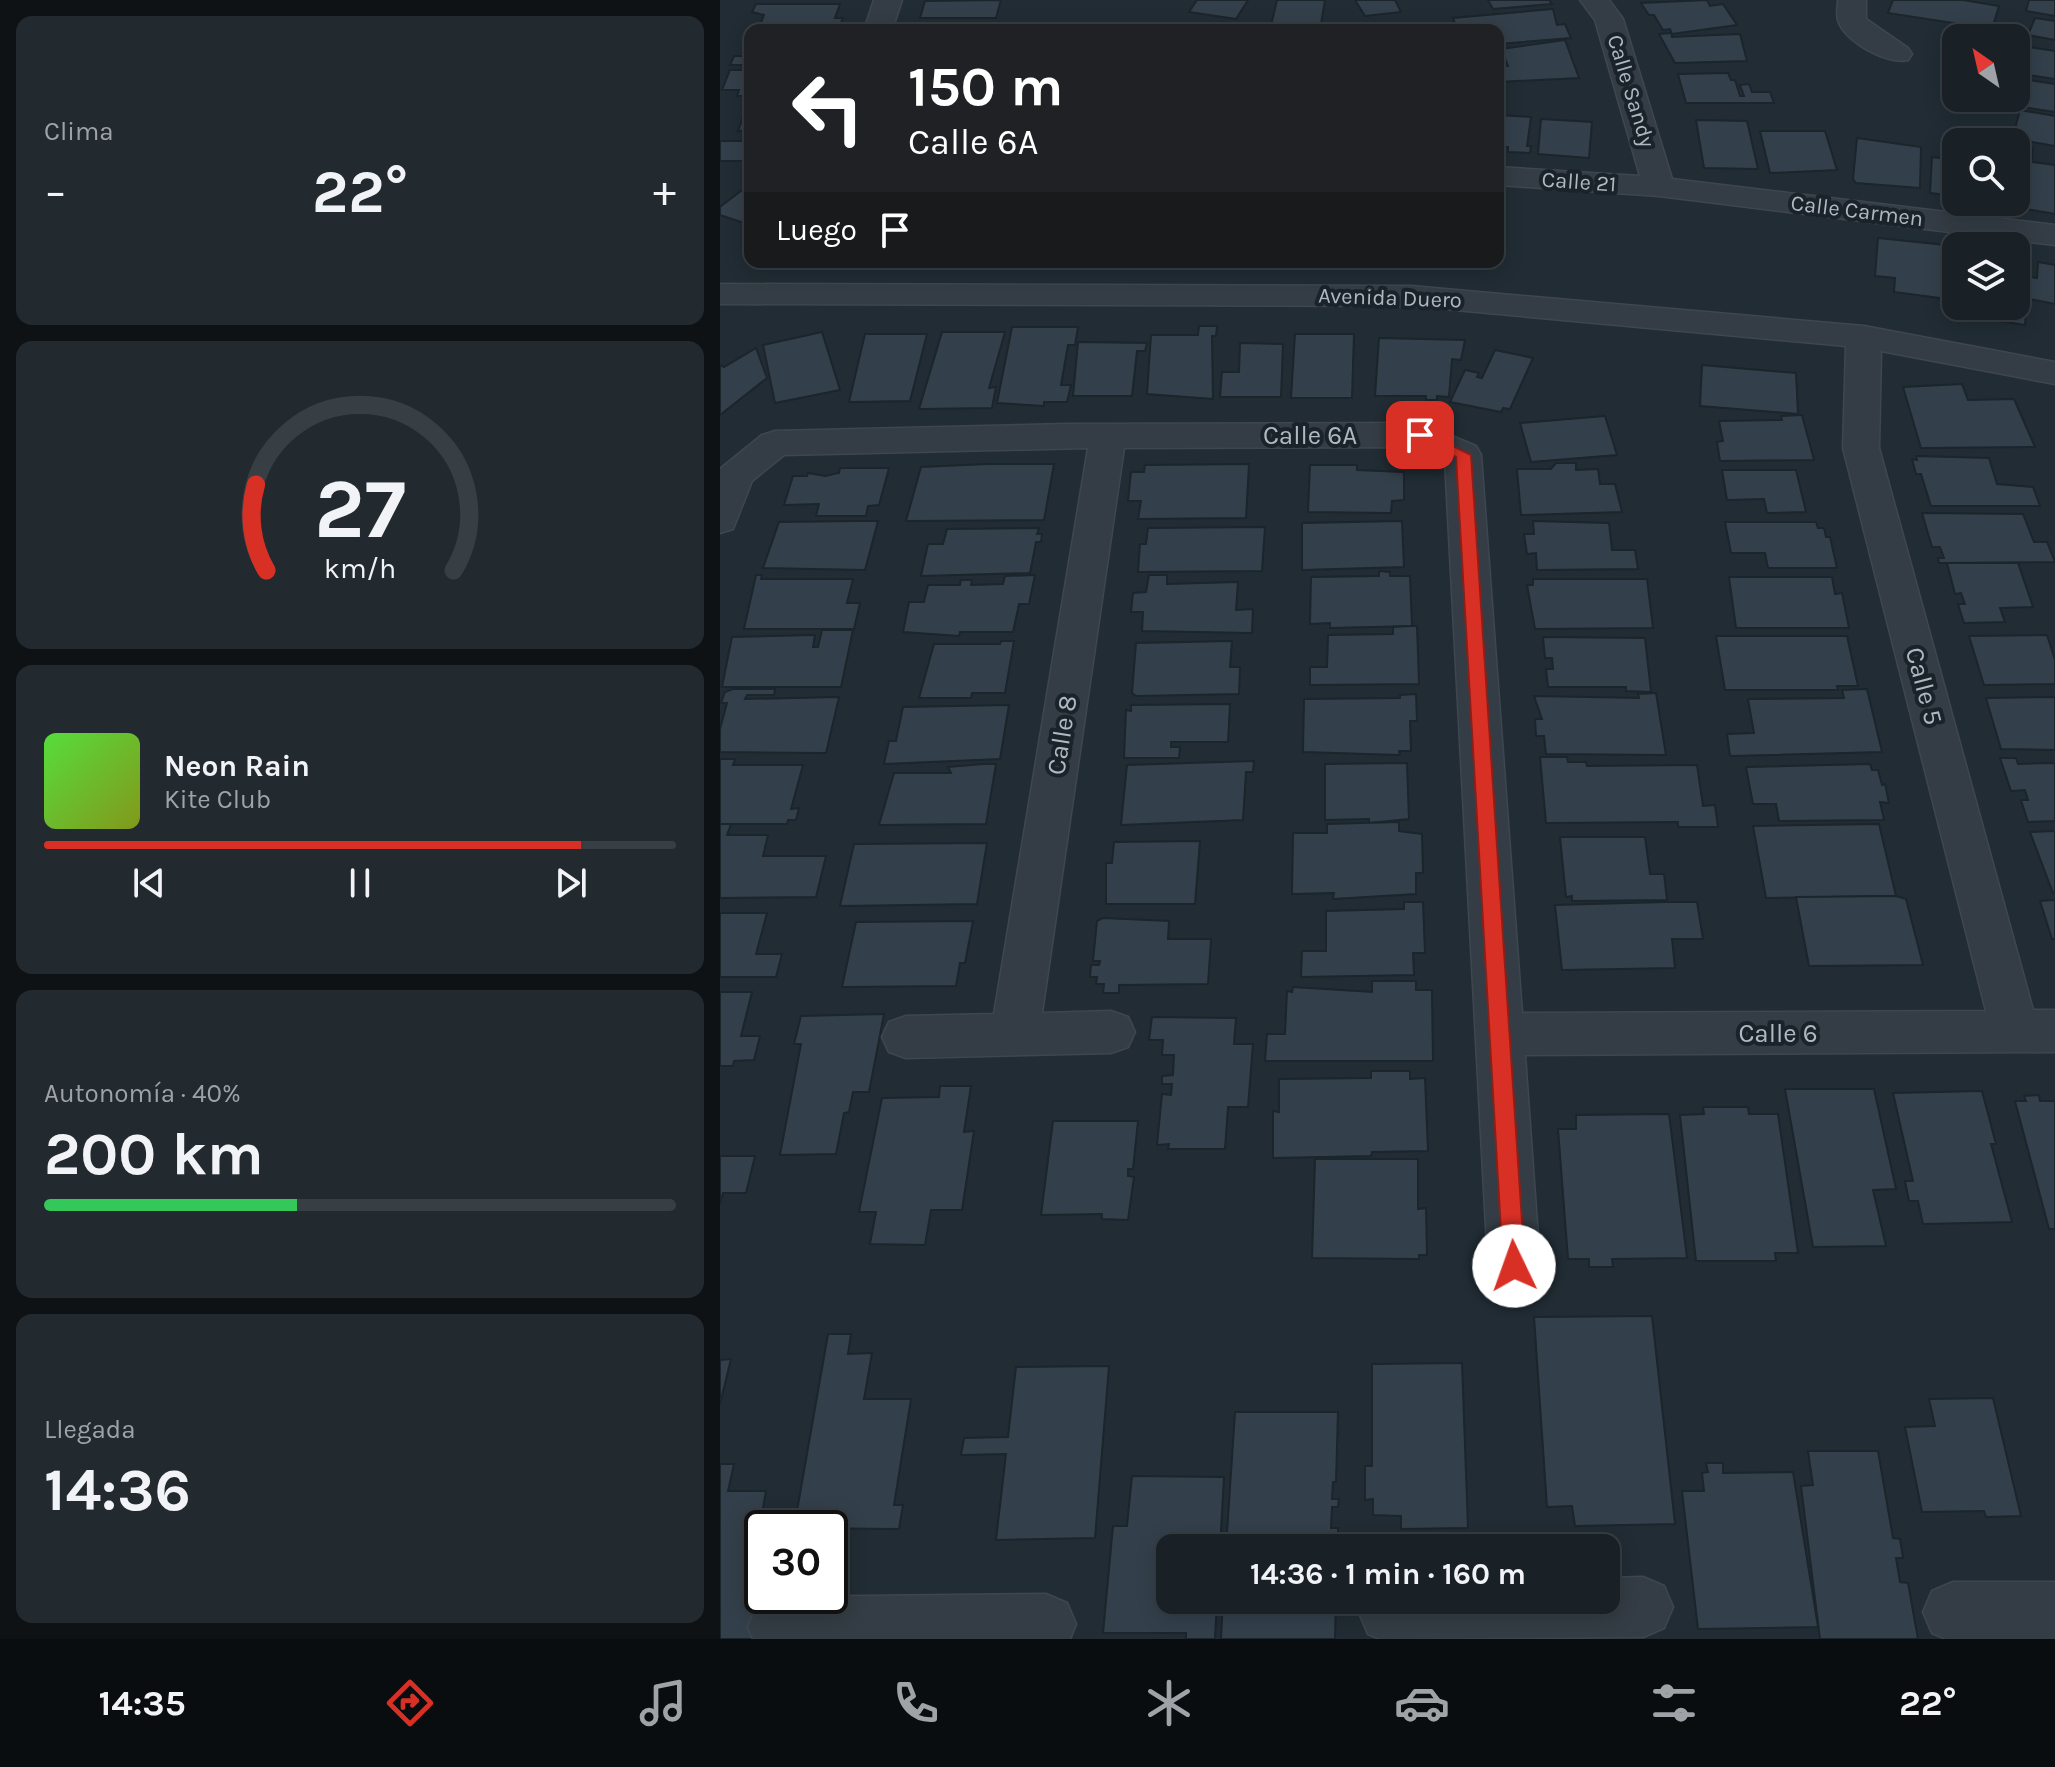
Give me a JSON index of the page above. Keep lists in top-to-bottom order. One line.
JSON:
{"streets":{"street":["Calle Sandy","Calle 21","Calle Carmen","Avenida Duero","Calle 6A","Calle 5","Calle 8","Calle 6"]},"crossings":[["Calle Sandy","Calle 21"],["Calle Sandy","Calle Carmen"],["Calle 21","Calle Carmen"],["Avenida Duero","Calle 5"],["Calle 6A","Calle 8"],["Calle 6A","Calle 6"],["Calle 5","Calle 6"]],"north":"top left","page":{"tile":["Clima",["Autonomía · 40%","200 km"],["Llegada","14:36"]],"turn":["150 m","Calle 6A"],"heat":["−","22°","+"],"then":"Luego","song":["Neon Rain","Kite Club"],"limit":"30","trip":"14:36 · 1 min · 160 m","tabs":["14:35","22°"],"gauge":["27","km/h"]}}
